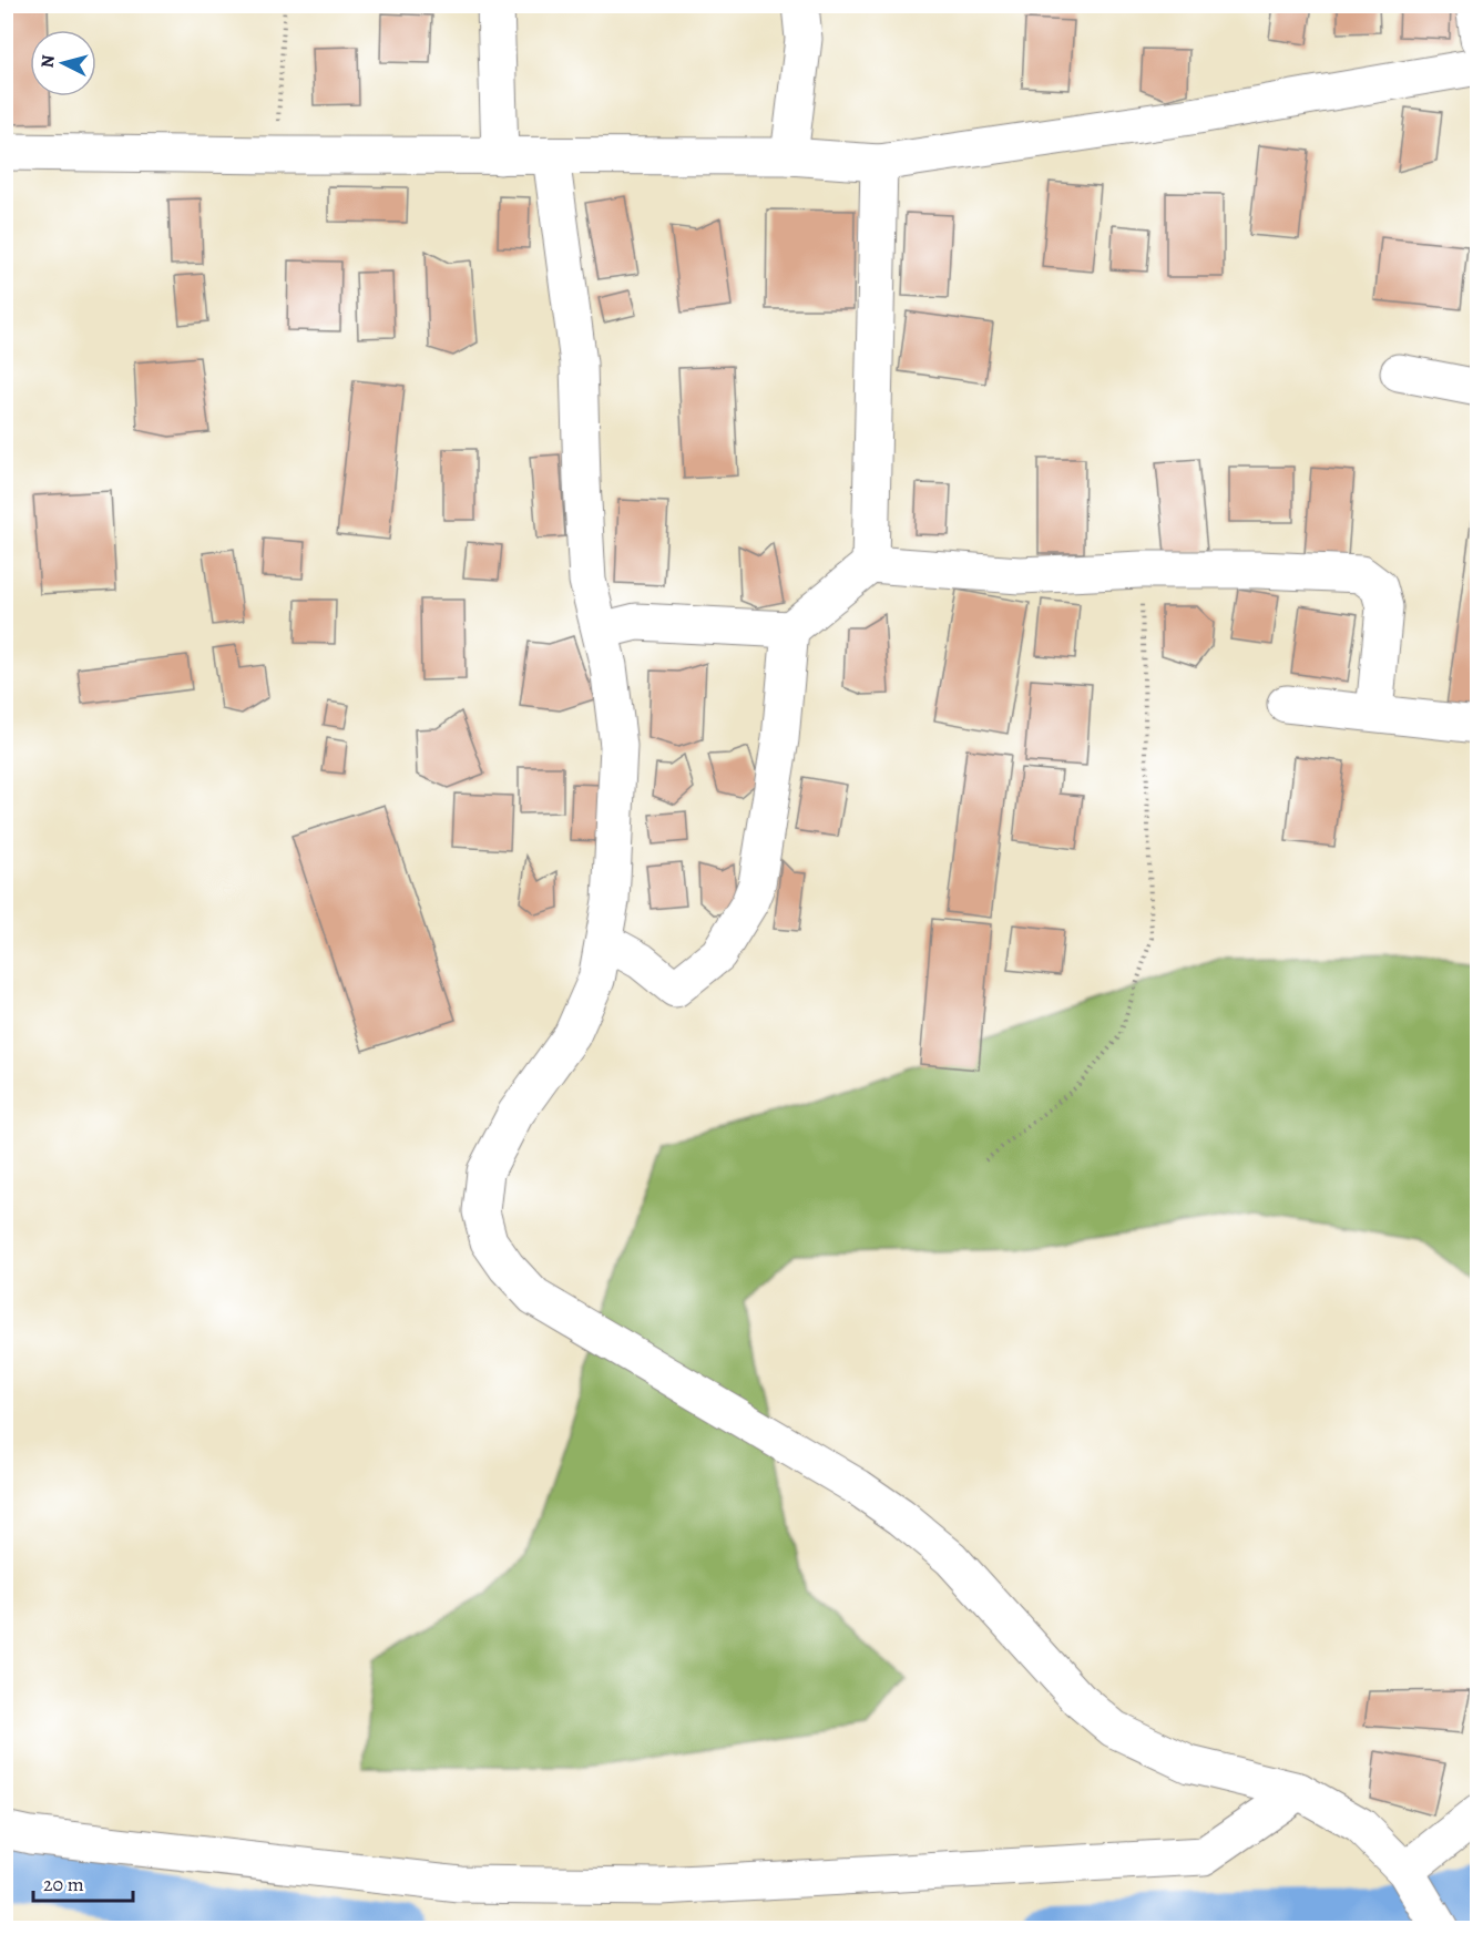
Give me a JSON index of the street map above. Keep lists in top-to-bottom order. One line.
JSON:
{"scale_bar":"20 m","north":"left"}
